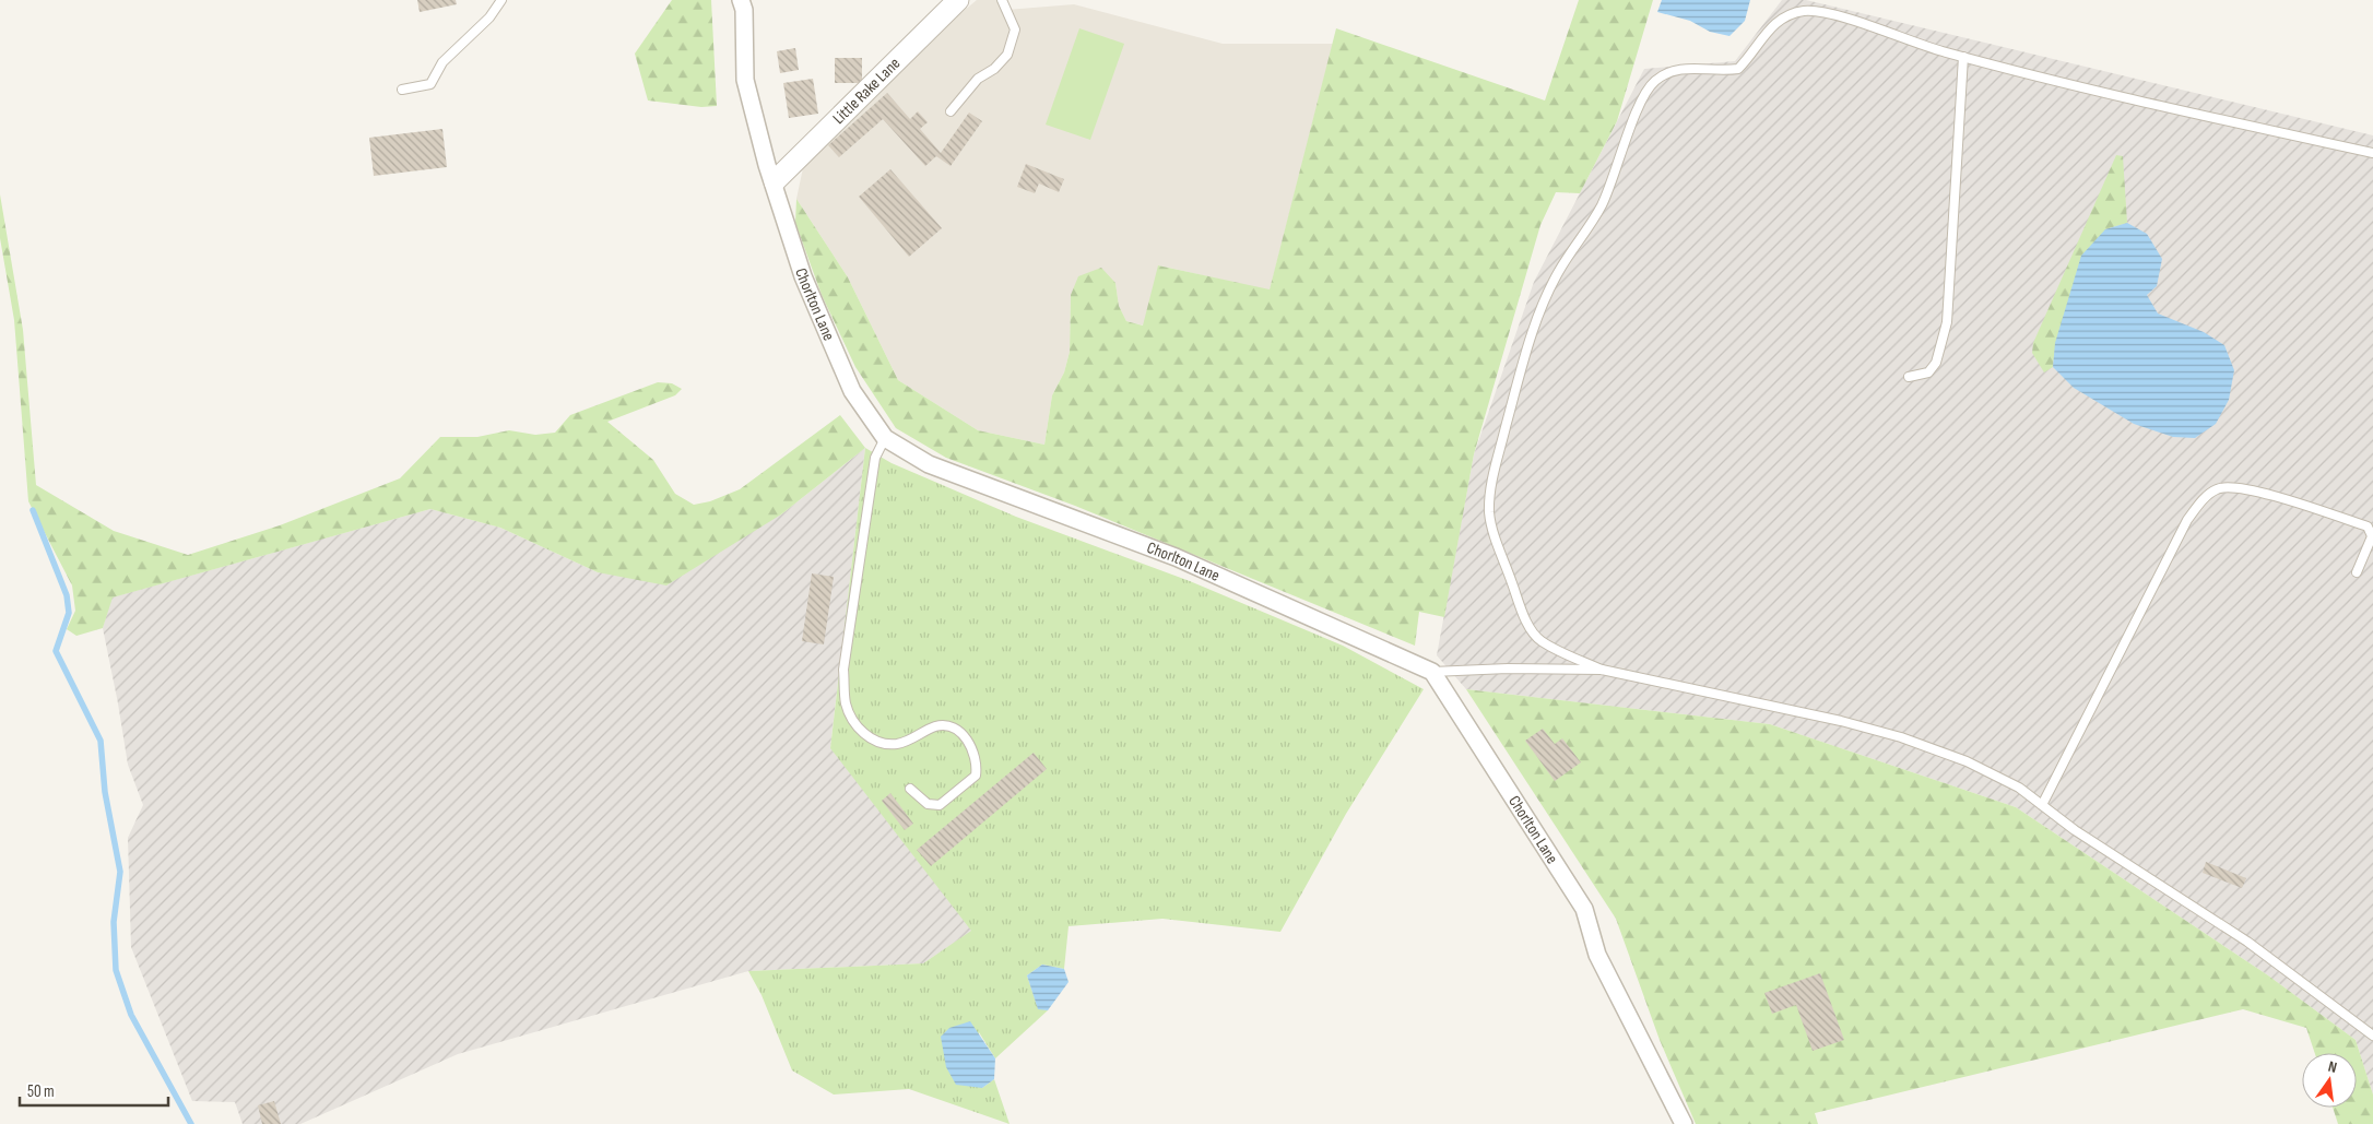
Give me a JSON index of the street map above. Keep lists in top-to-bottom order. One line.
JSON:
{"streets":{"street":["Little Rake Lane","Chorlton Lane"]},"crossings":[["Little Rake Lane","Chorlton Lane"]],"scale_bar":"50 m","north":"top"}
